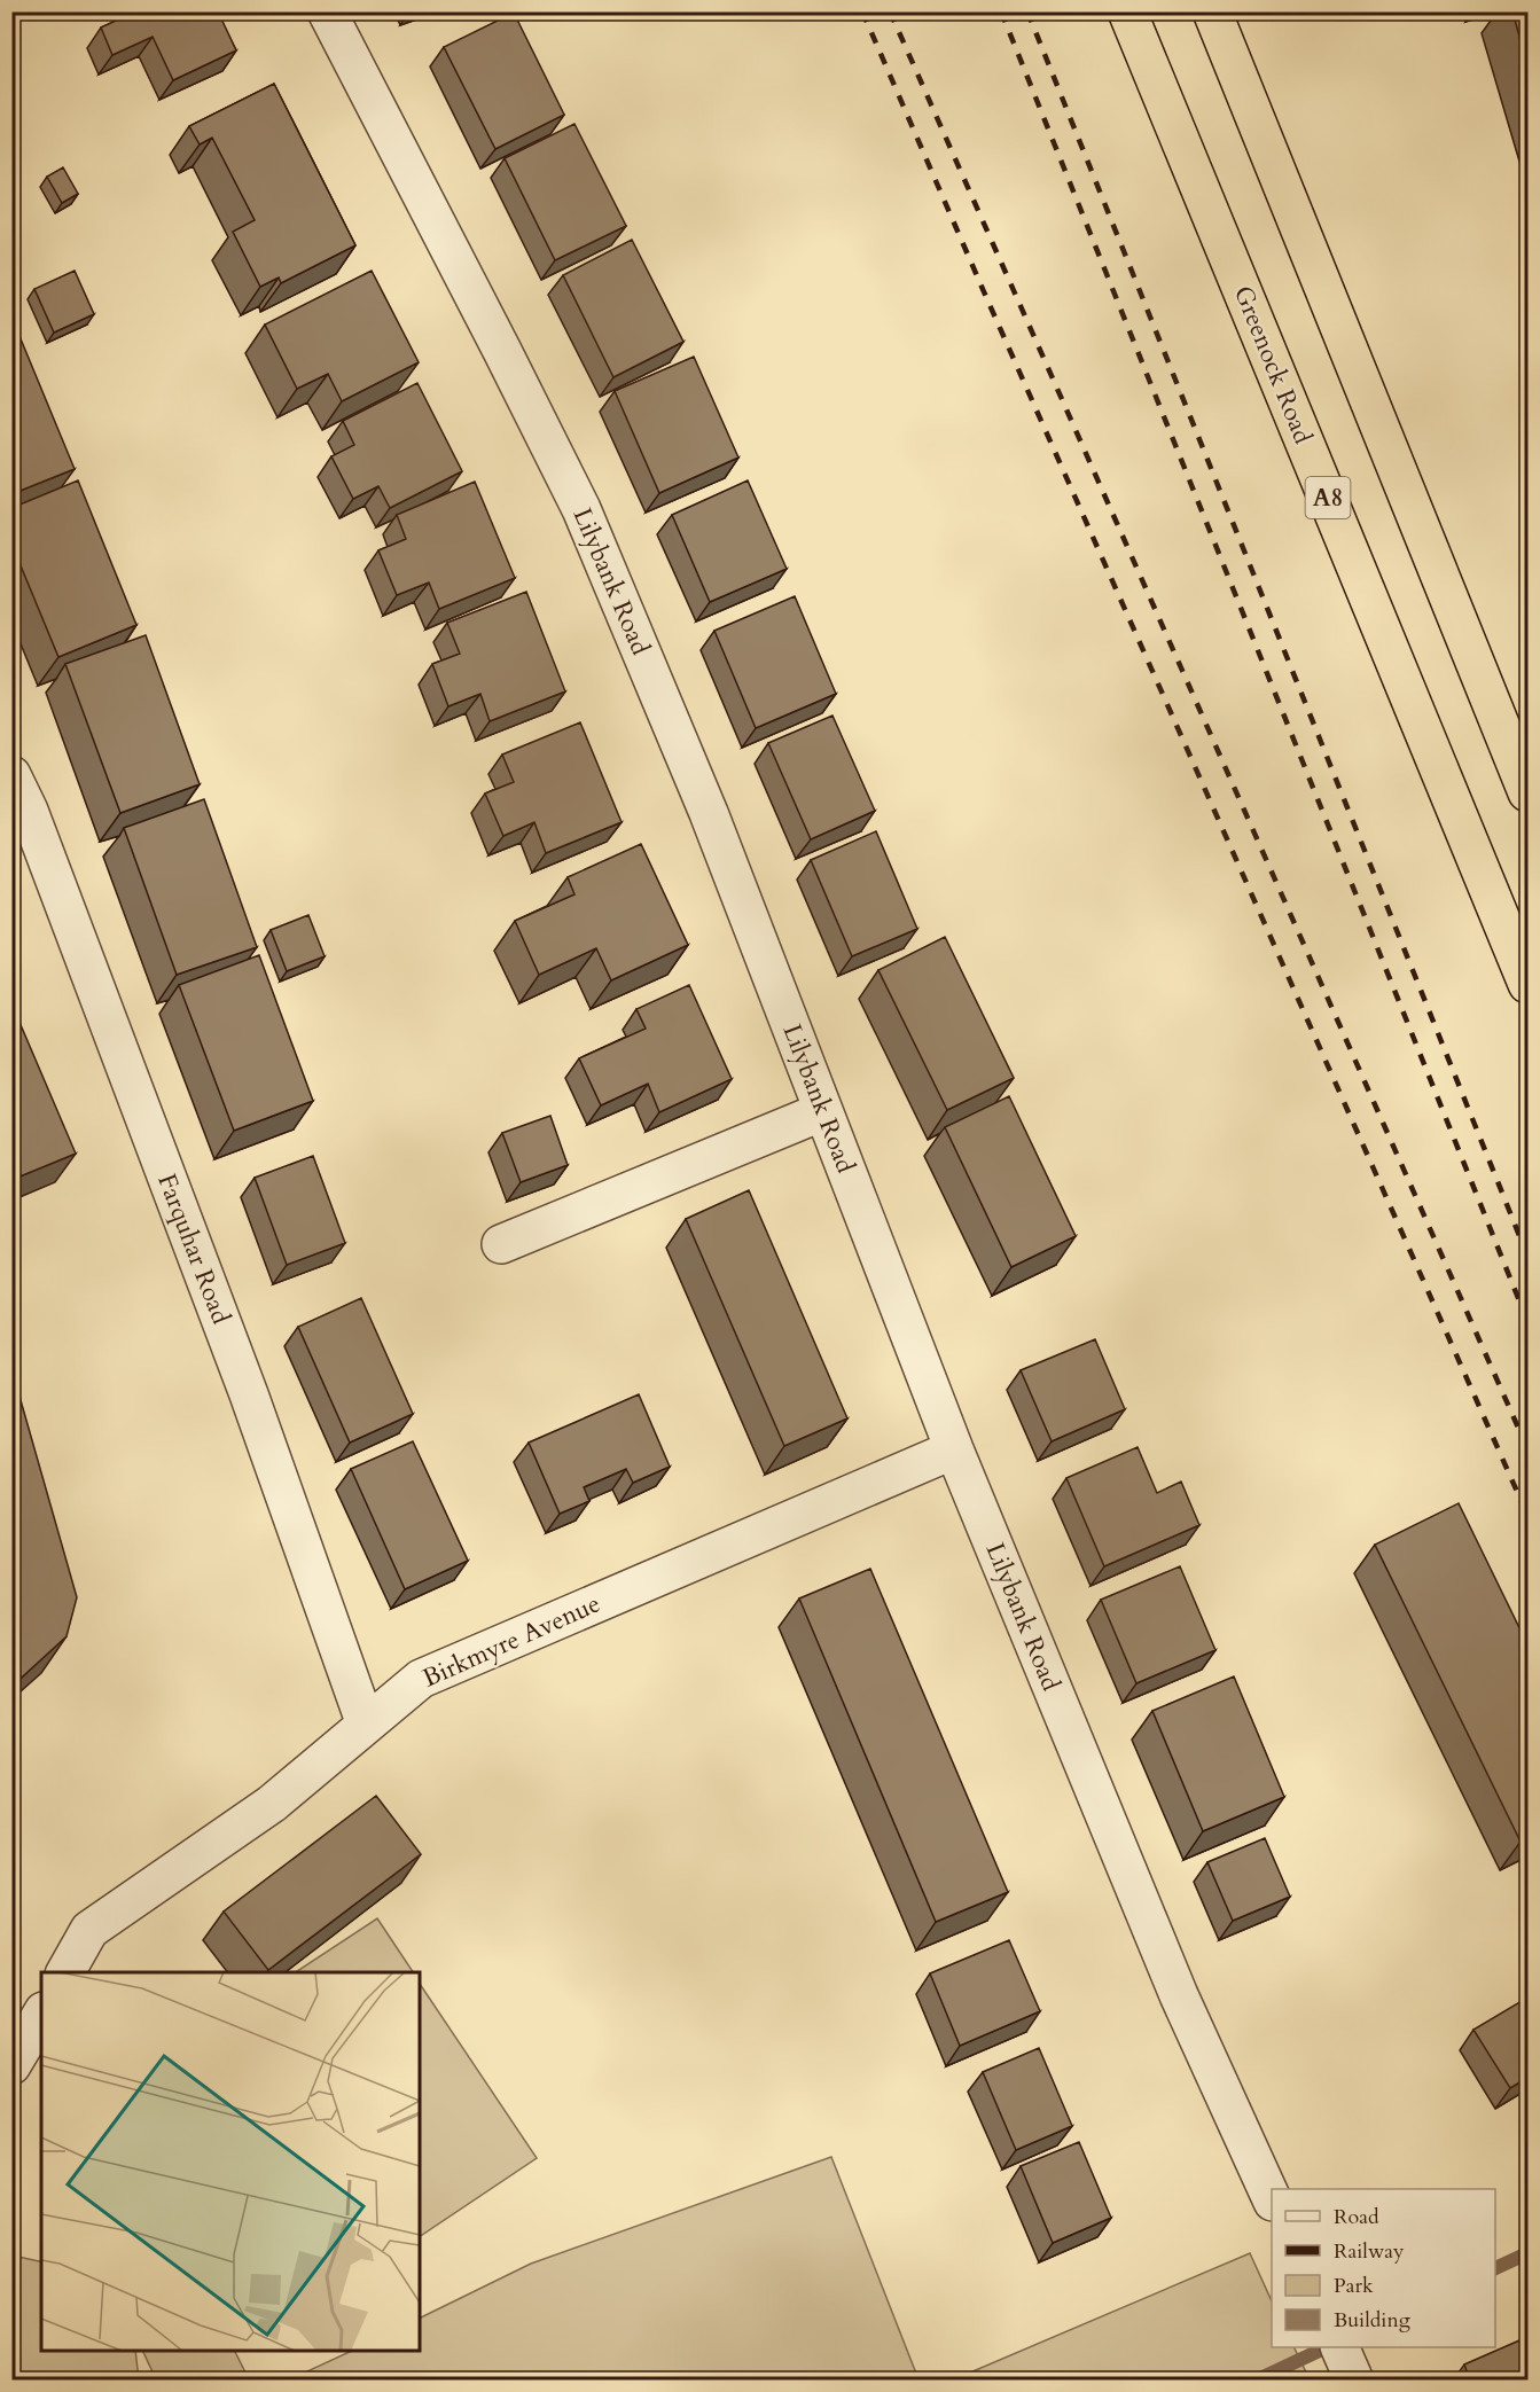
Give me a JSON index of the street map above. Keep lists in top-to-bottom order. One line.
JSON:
{"streets":{"highway":["Greenock Road","A8"],"street":["Lilybank Road","Farquhar Road","Birkmyre Avenue"]},"crossings":[["Lilybank Road","Birkmyre Avenue"],["Farquhar Road","Birkmyre Avenue"]],"legend":["Road","Railway","Park","Building"]}
